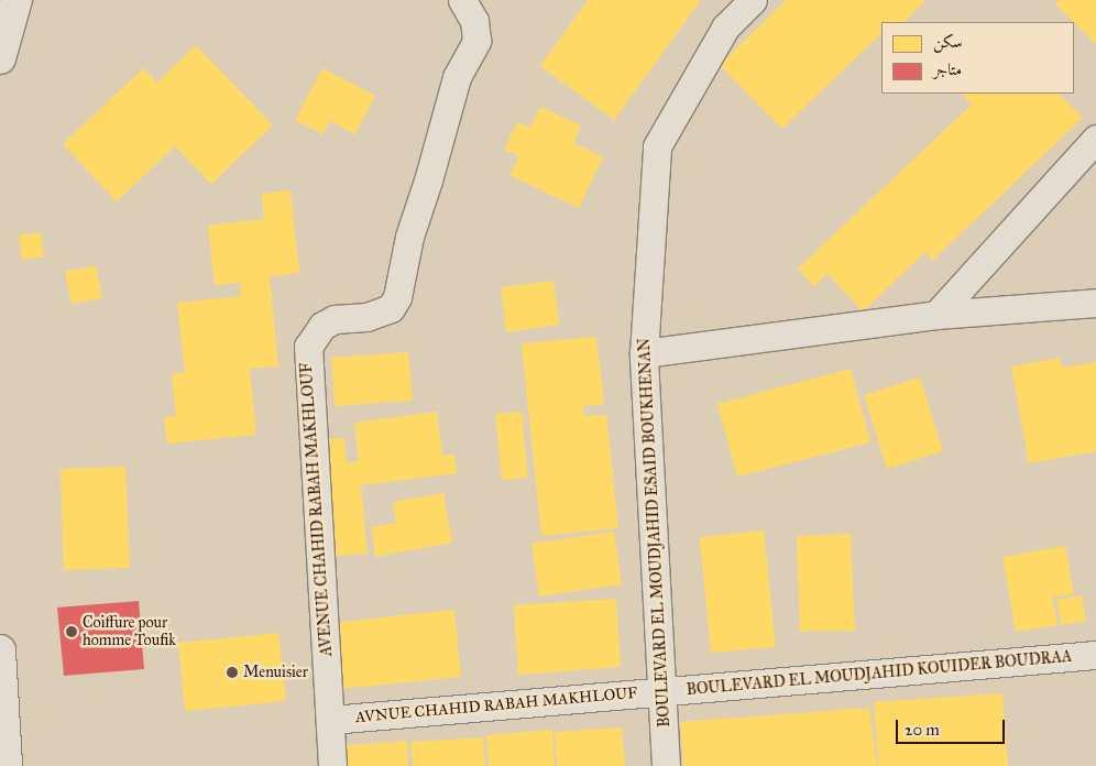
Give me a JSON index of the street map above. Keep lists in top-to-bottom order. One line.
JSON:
{"streets":{"street":["AVENUE CHAHID RABAH MAKHLOUF","BOULEVARD EL MOUDJAHID ESAID BOUKHENAN","BOULEVARD EL MOUDJAHID KOUIDER BOUDRAA","AVNUE CHAHID RABAH MAKHLOUF"]},"crossings":[["AVENUE CHAHID RABAH MAKHLOUF","AVNUE CHAHID RABAH MAKHLOUF"],["BOULEVARD EL MOUDJAHID ESAID BOUKHENAN","BOULEVARD EL MOUDJAHID KOUIDER BOUDRAA"],["BOULEVARD EL MOUDJAHID ESAID BOUKHENAN","AVNUE CHAHID RABAH MAKHLOUF"],["BOULEVARD EL MOUDJAHID KOUIDER BOUDRAA","AVNUE CHAHID RABAH MAKHLOUF"]],"places":["Coiffure pour homme Toufik","Menuisier"],"legend":["سكن","متاجر"],"scale_bar":"20 m"}
